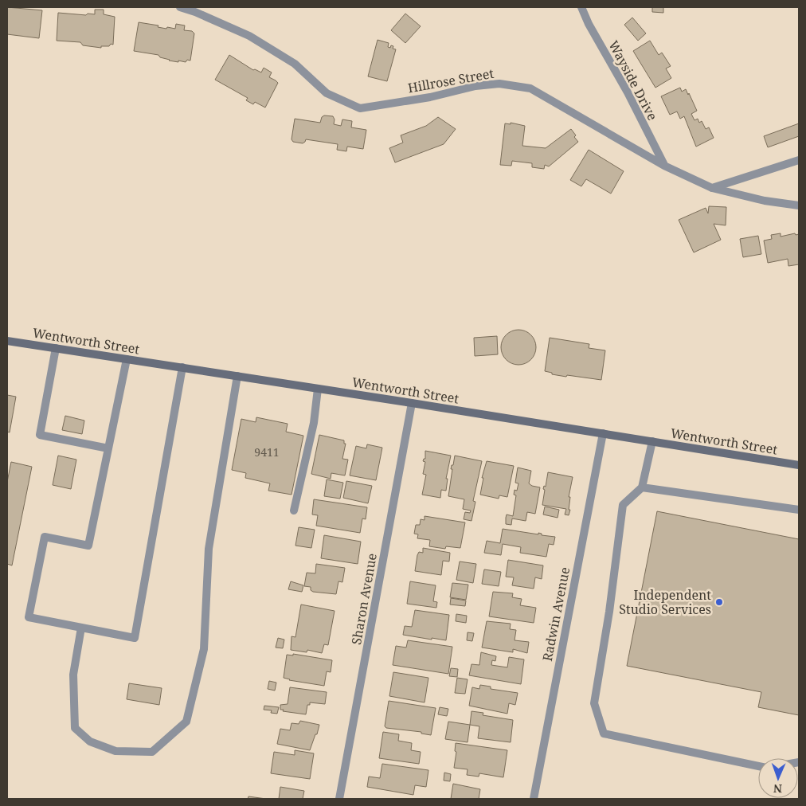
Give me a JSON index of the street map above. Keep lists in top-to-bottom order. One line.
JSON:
{"streets":{"main road":["Wentworth Street"],"street":["Hillrose Street","Wayside Drive","Sharon Avenue","Radwin Avenue"]},"crossings":[["Hillrose Street","Wayside Drive"],["Wentworth Street","Sharon Avenue"],["Wentworth Street","Radwin Avenue"]],"places":["Independent Studio Services"],"house_numbers":["9411"],"north":"bottom"}
